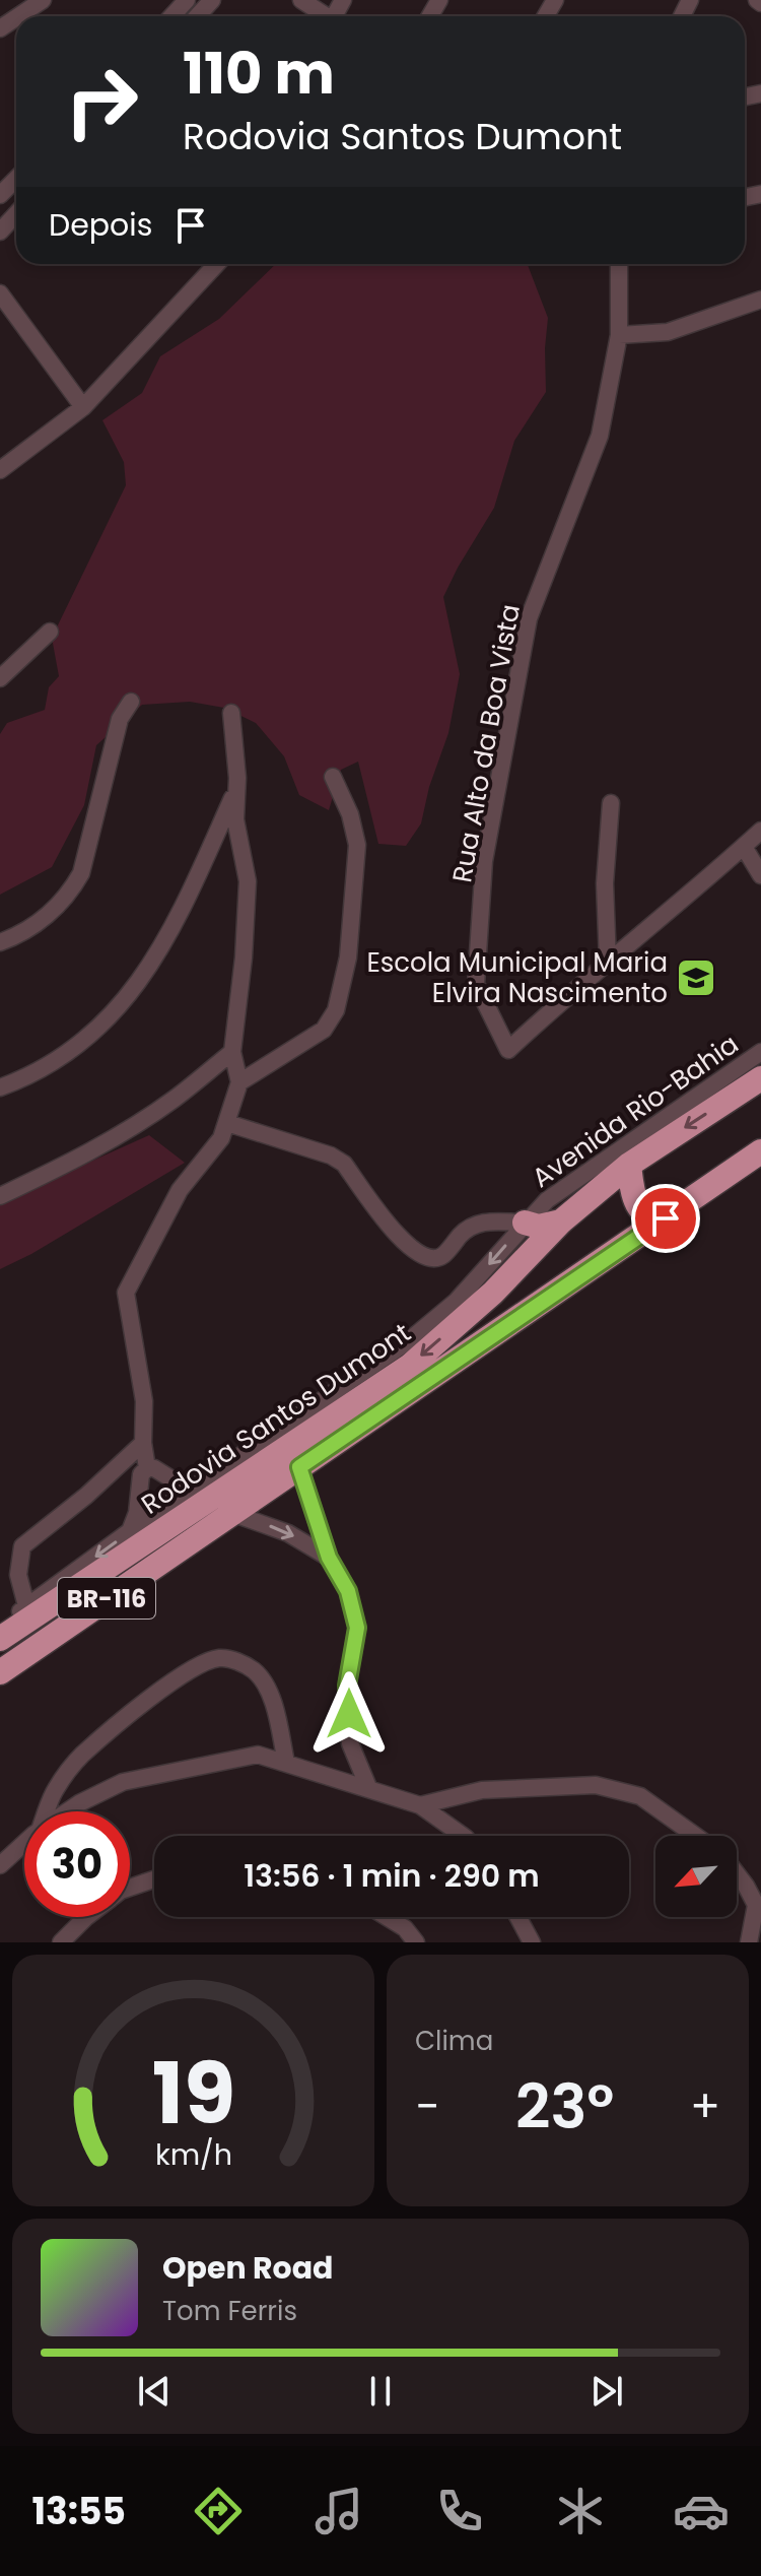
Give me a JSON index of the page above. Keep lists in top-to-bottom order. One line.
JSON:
{"streets":{"highway":["Rodovia Santos Dumont","BR-116"],"street":["Rua Alto da Boa Vista","Avenida Rio-Bahia"]},"crossings":[["Avenida Rio-Bahia","Rodovia Santos Dumont"]],"one_way":["Avenida Rio-Bahia"],"places":{"school or university":["Escola Municipal Maria Elvira Nascimento"]},"north":"bottom left","page":{"turn":["110 m","Rodovia Santos Dumont"],"then":"Depois","limit":"30","trip":"13:56 · 1 min · 290 m","tile":"Clima","heat":["−","23°","+"],"song":["Open Road","Tom Ferris"],"tabs":"13:55","gauge":["19","km/h"]}}
